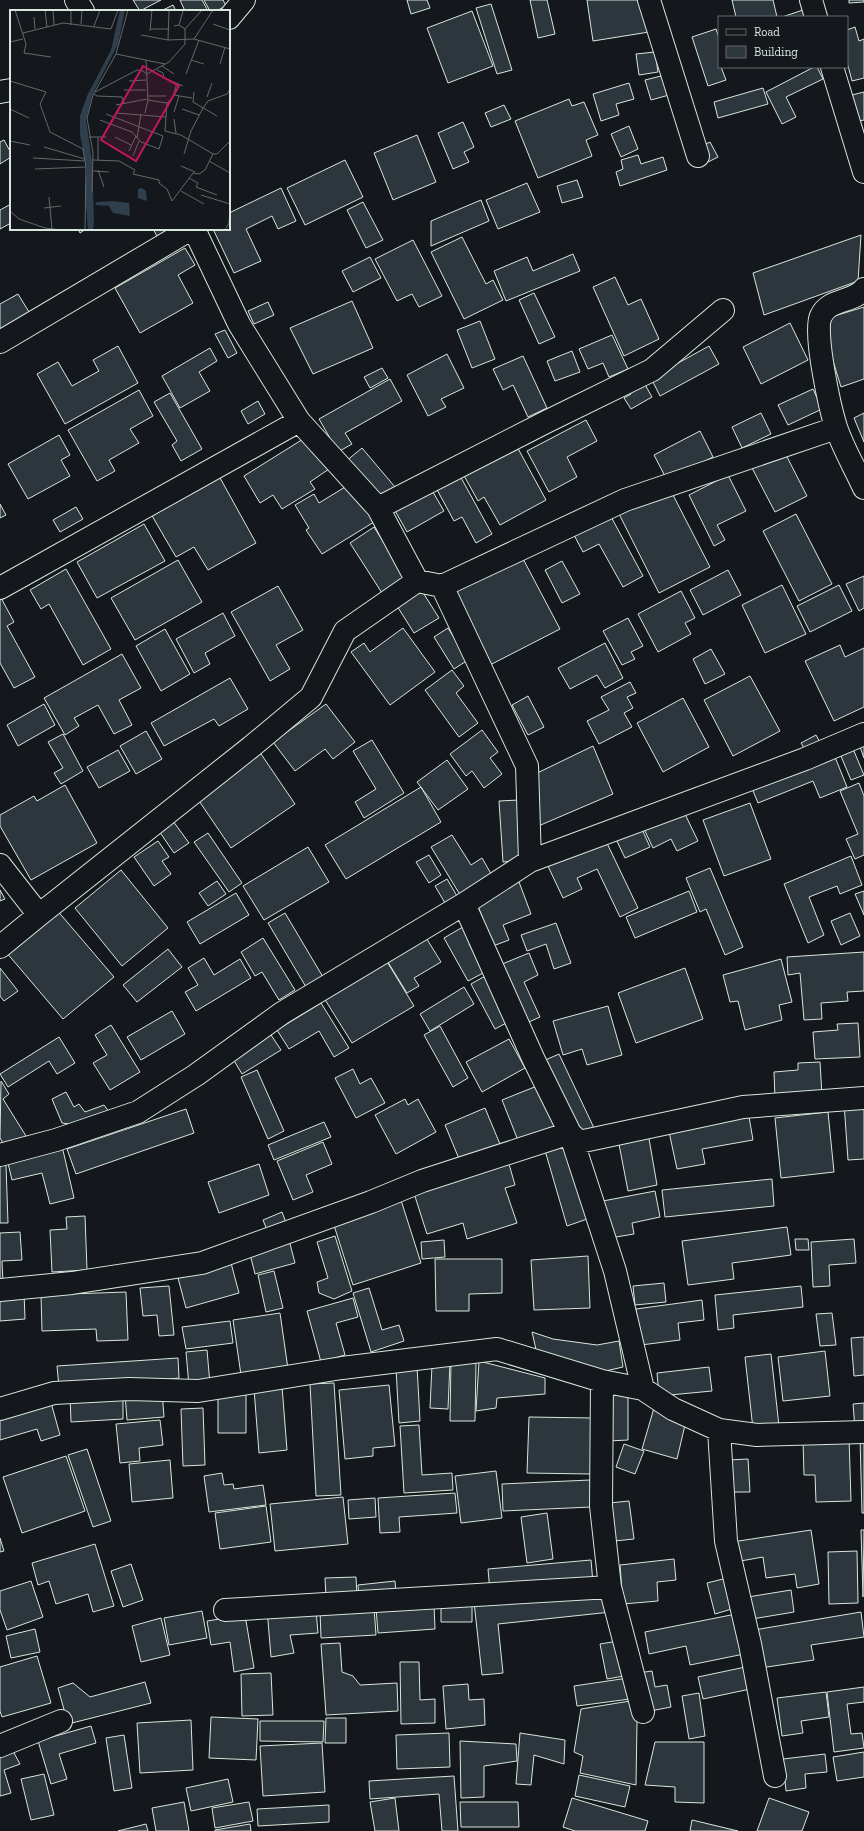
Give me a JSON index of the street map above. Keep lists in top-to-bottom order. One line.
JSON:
{"legend":["Road","Building"]}
